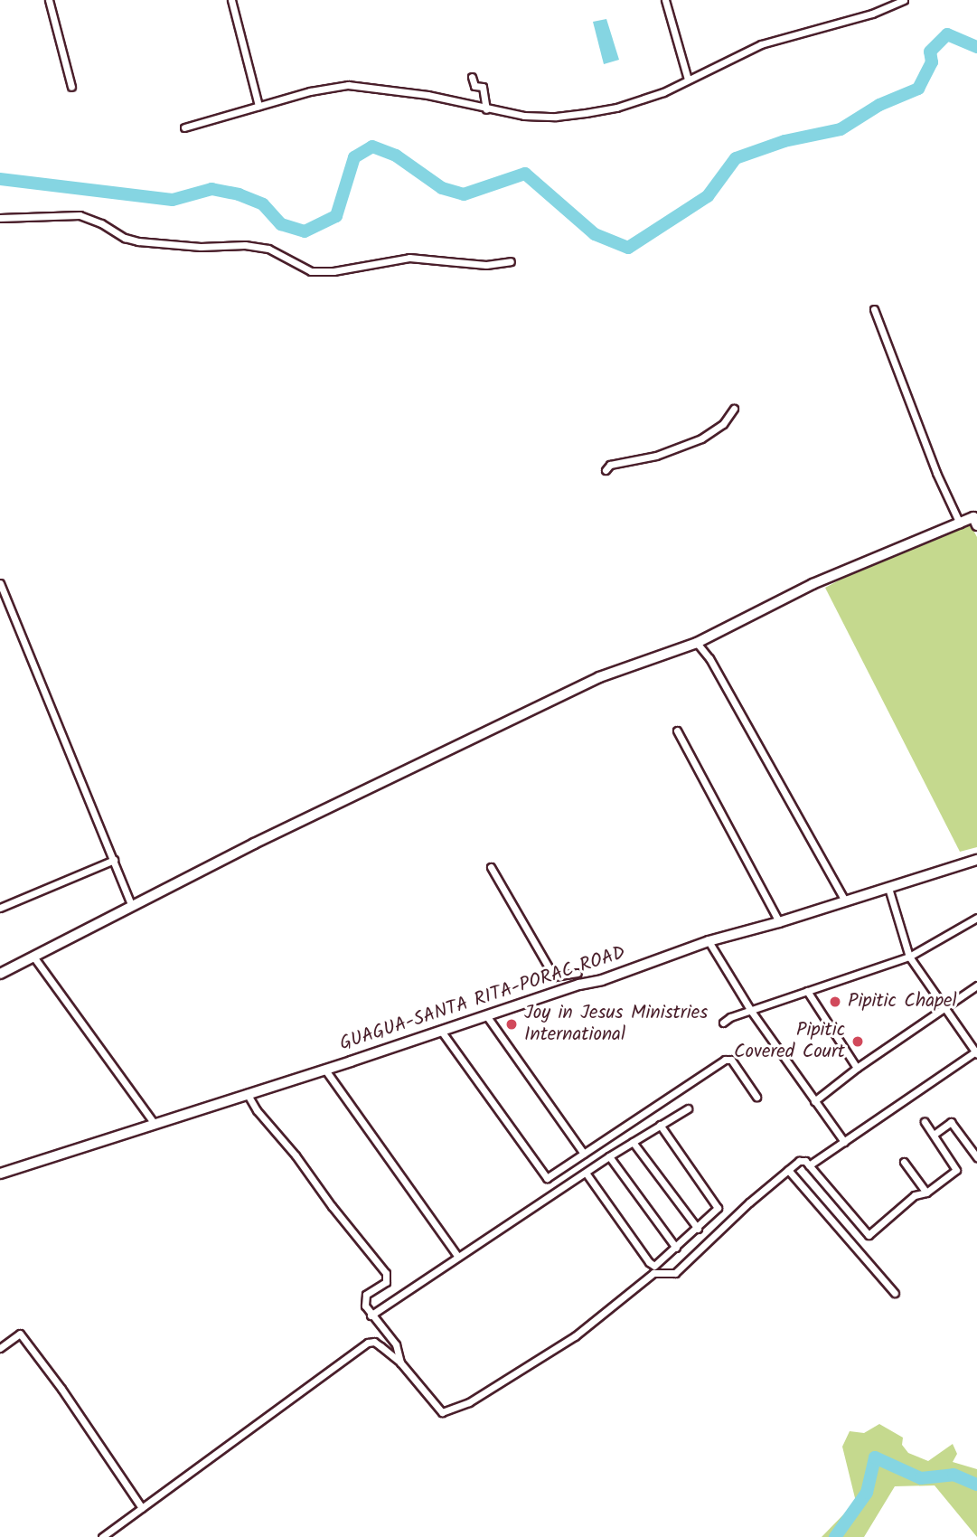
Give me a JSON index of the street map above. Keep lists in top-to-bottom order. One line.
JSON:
{"streets":{"street":["GUAGUA-SANTA RITA-PORAC ROAD"]},"places":["Pipitic Chapel","Joy in Jesus Ministries International","Pipitic Covered Court"]}
